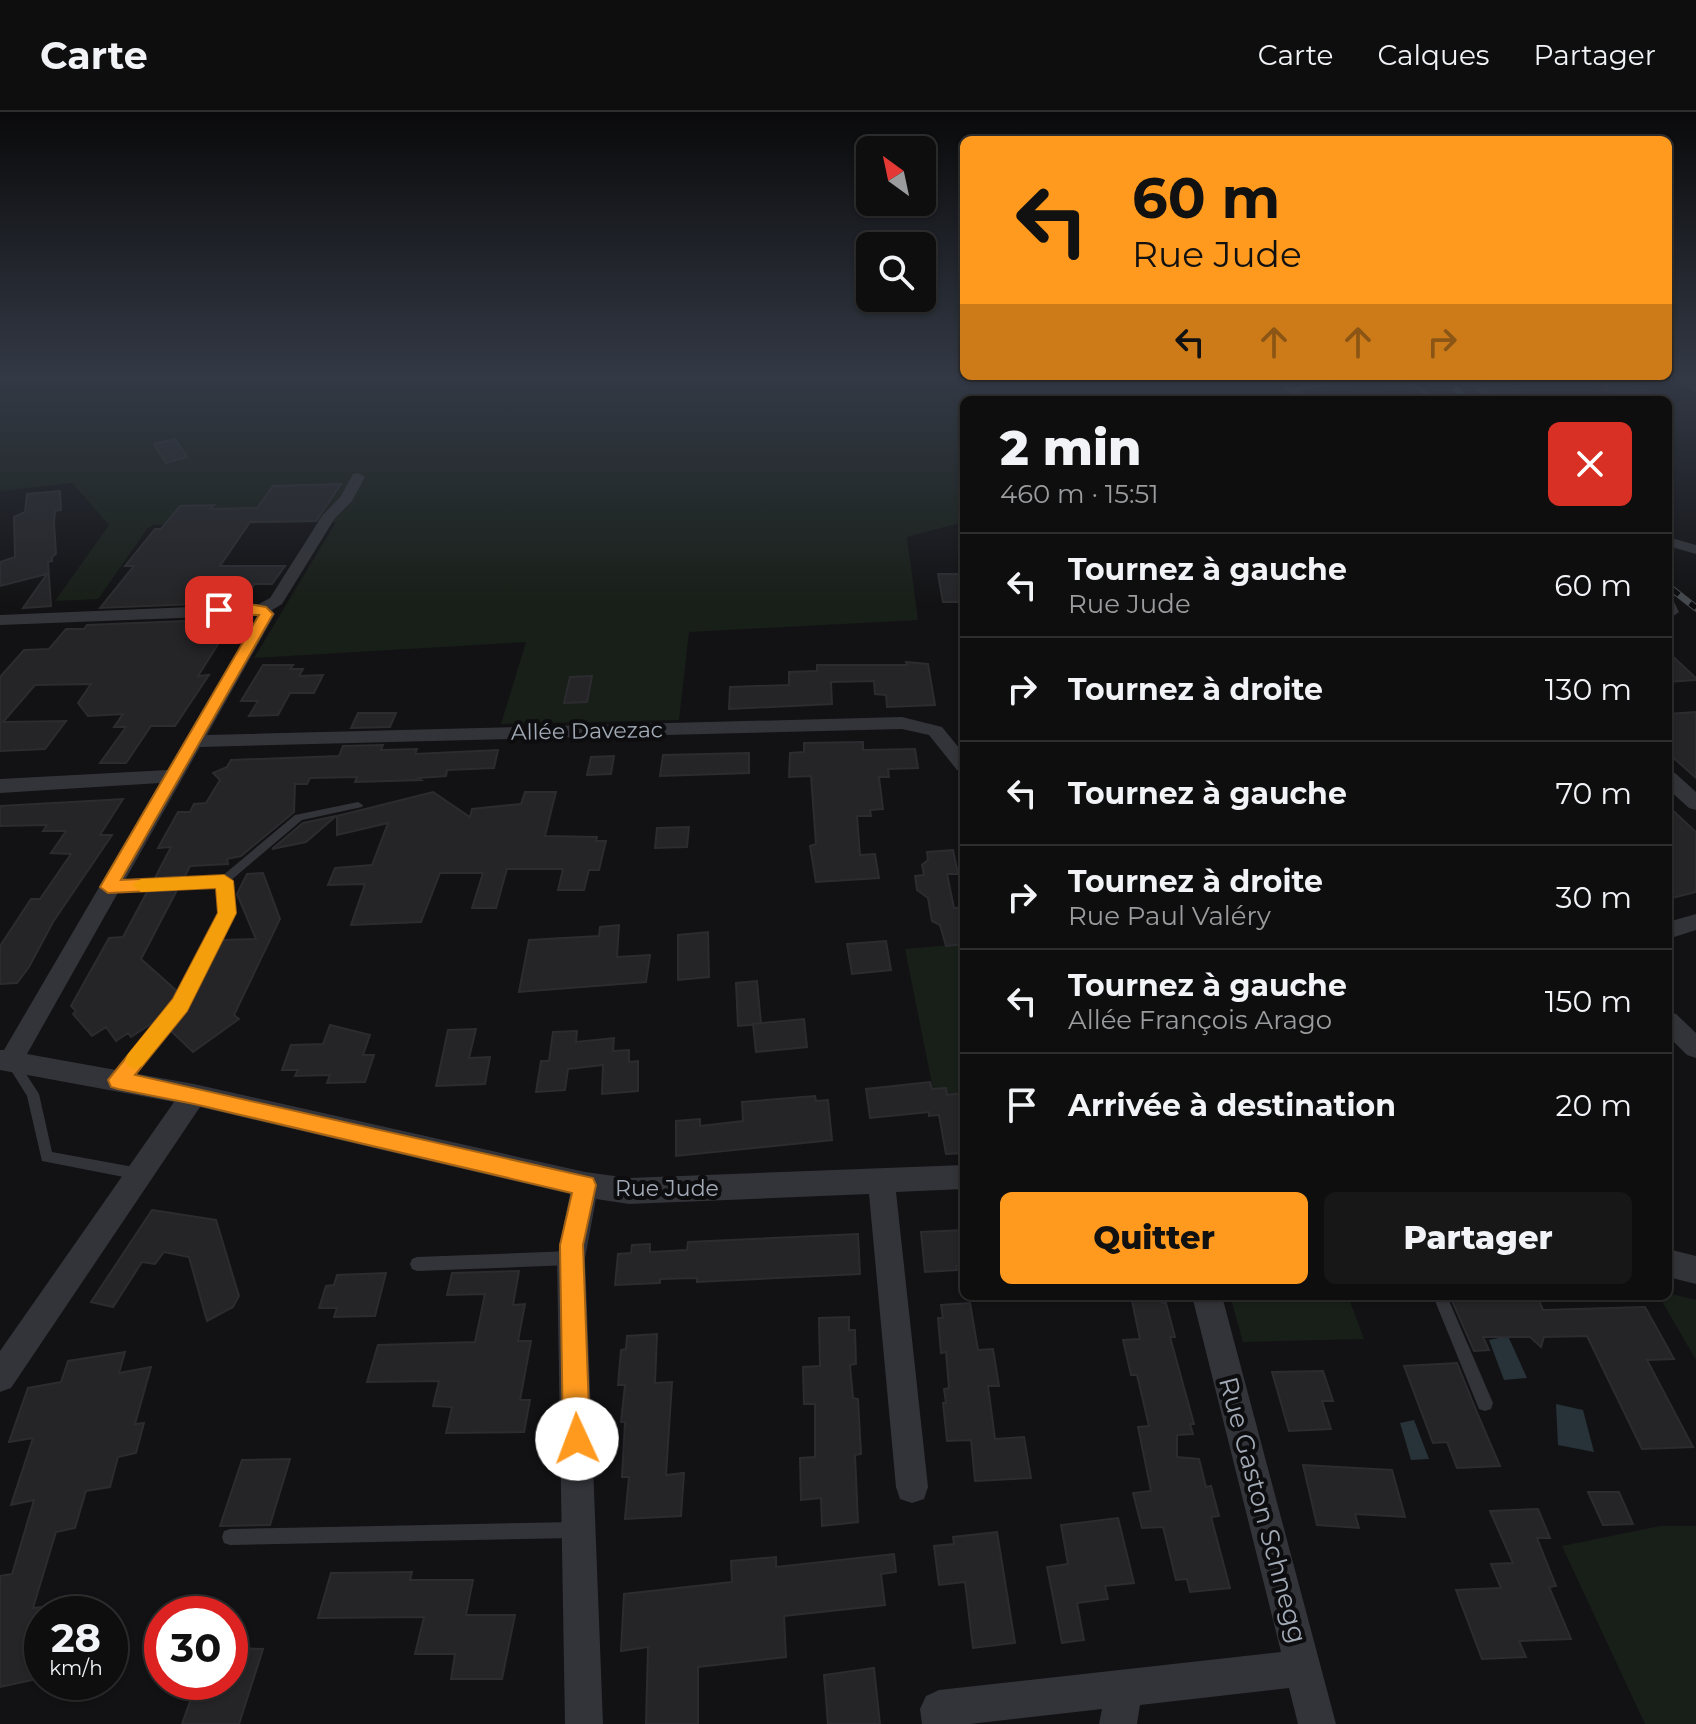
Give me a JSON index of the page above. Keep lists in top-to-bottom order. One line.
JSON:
{"streets":{"street":["Allée Davezac","Rue Jude","Rue Gaston Schnegg"]},"north":"top left","page":{"header":"Carte","nav":["Carte","Calques","Partager"],"turn":["60 m","Rue Jude"],"heading":["2 min","460 m · 15:51"],"list":[{"name":"Tournez à gauche","note":"Rue Jude","value":"60 m"},{"name":"Tournez à droite","value":"130 m"},{"name":"Tournez à gauche","value":"70 m"},{"name":"Tournez à droite","note":"Rue Paul Valéry","value":"30 m"},{"name":"Tournez à gauche","note":"Allée François Arago","value":"150 m"},{"name":"Arrivée à destination","value":"20 m"}],"buttons":["Quitter","Partager"],"speed":"28 km/h","limit":"30"}}
